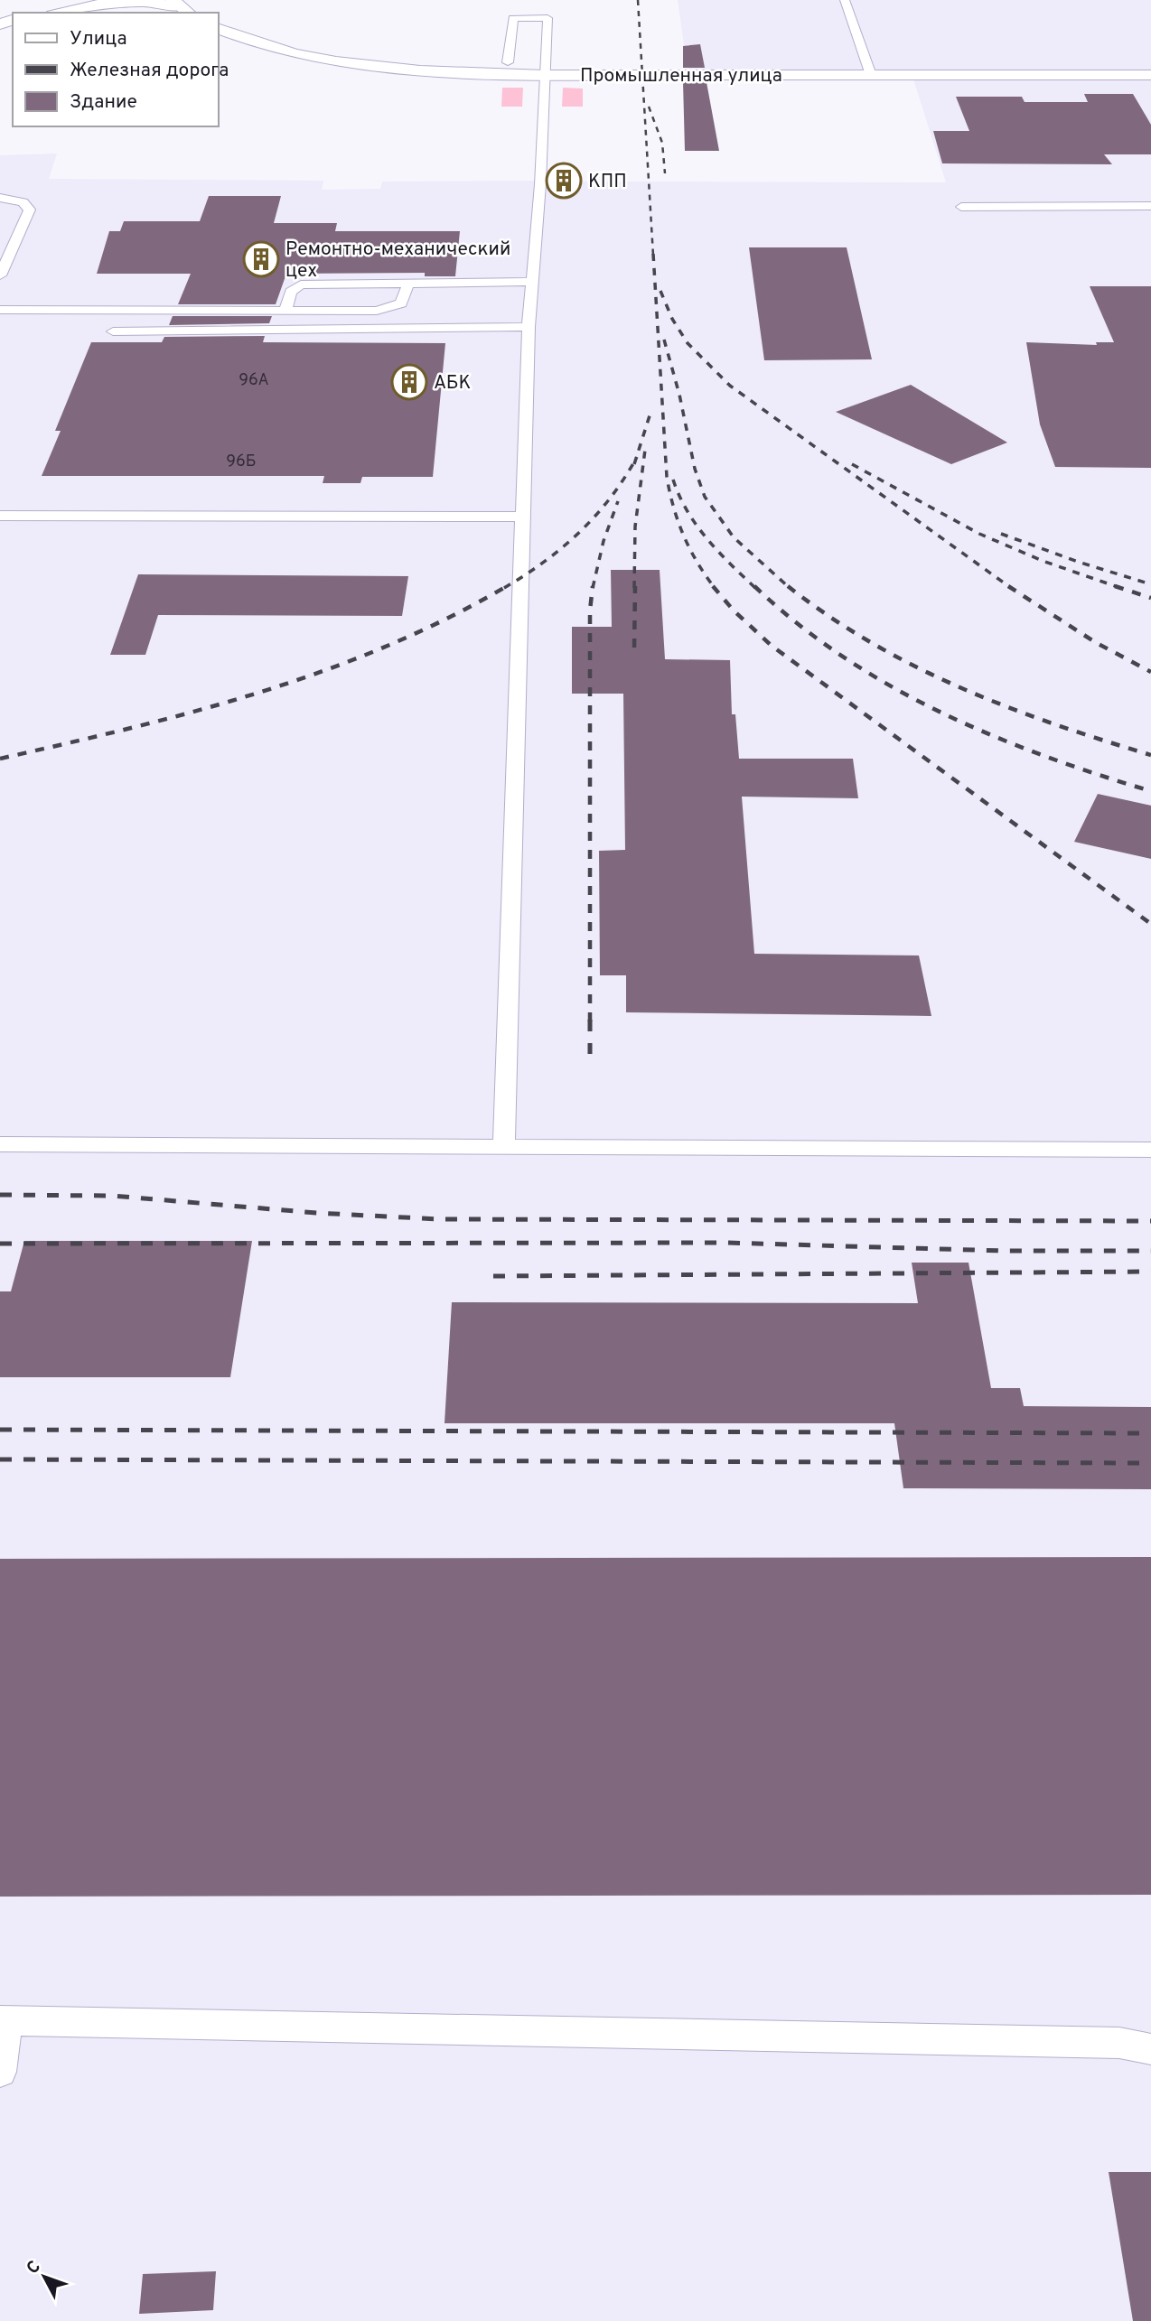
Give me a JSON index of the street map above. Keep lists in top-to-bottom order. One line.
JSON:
{"streets":{"street":["Промышленная улица"]},"places":{"building":["КПП","Ремонтно-механический цех","АБК"]},"house_numbers":["96А","96Б"],"legend":["Улица","Железная дорога","Здание"],"north":"top left"}
